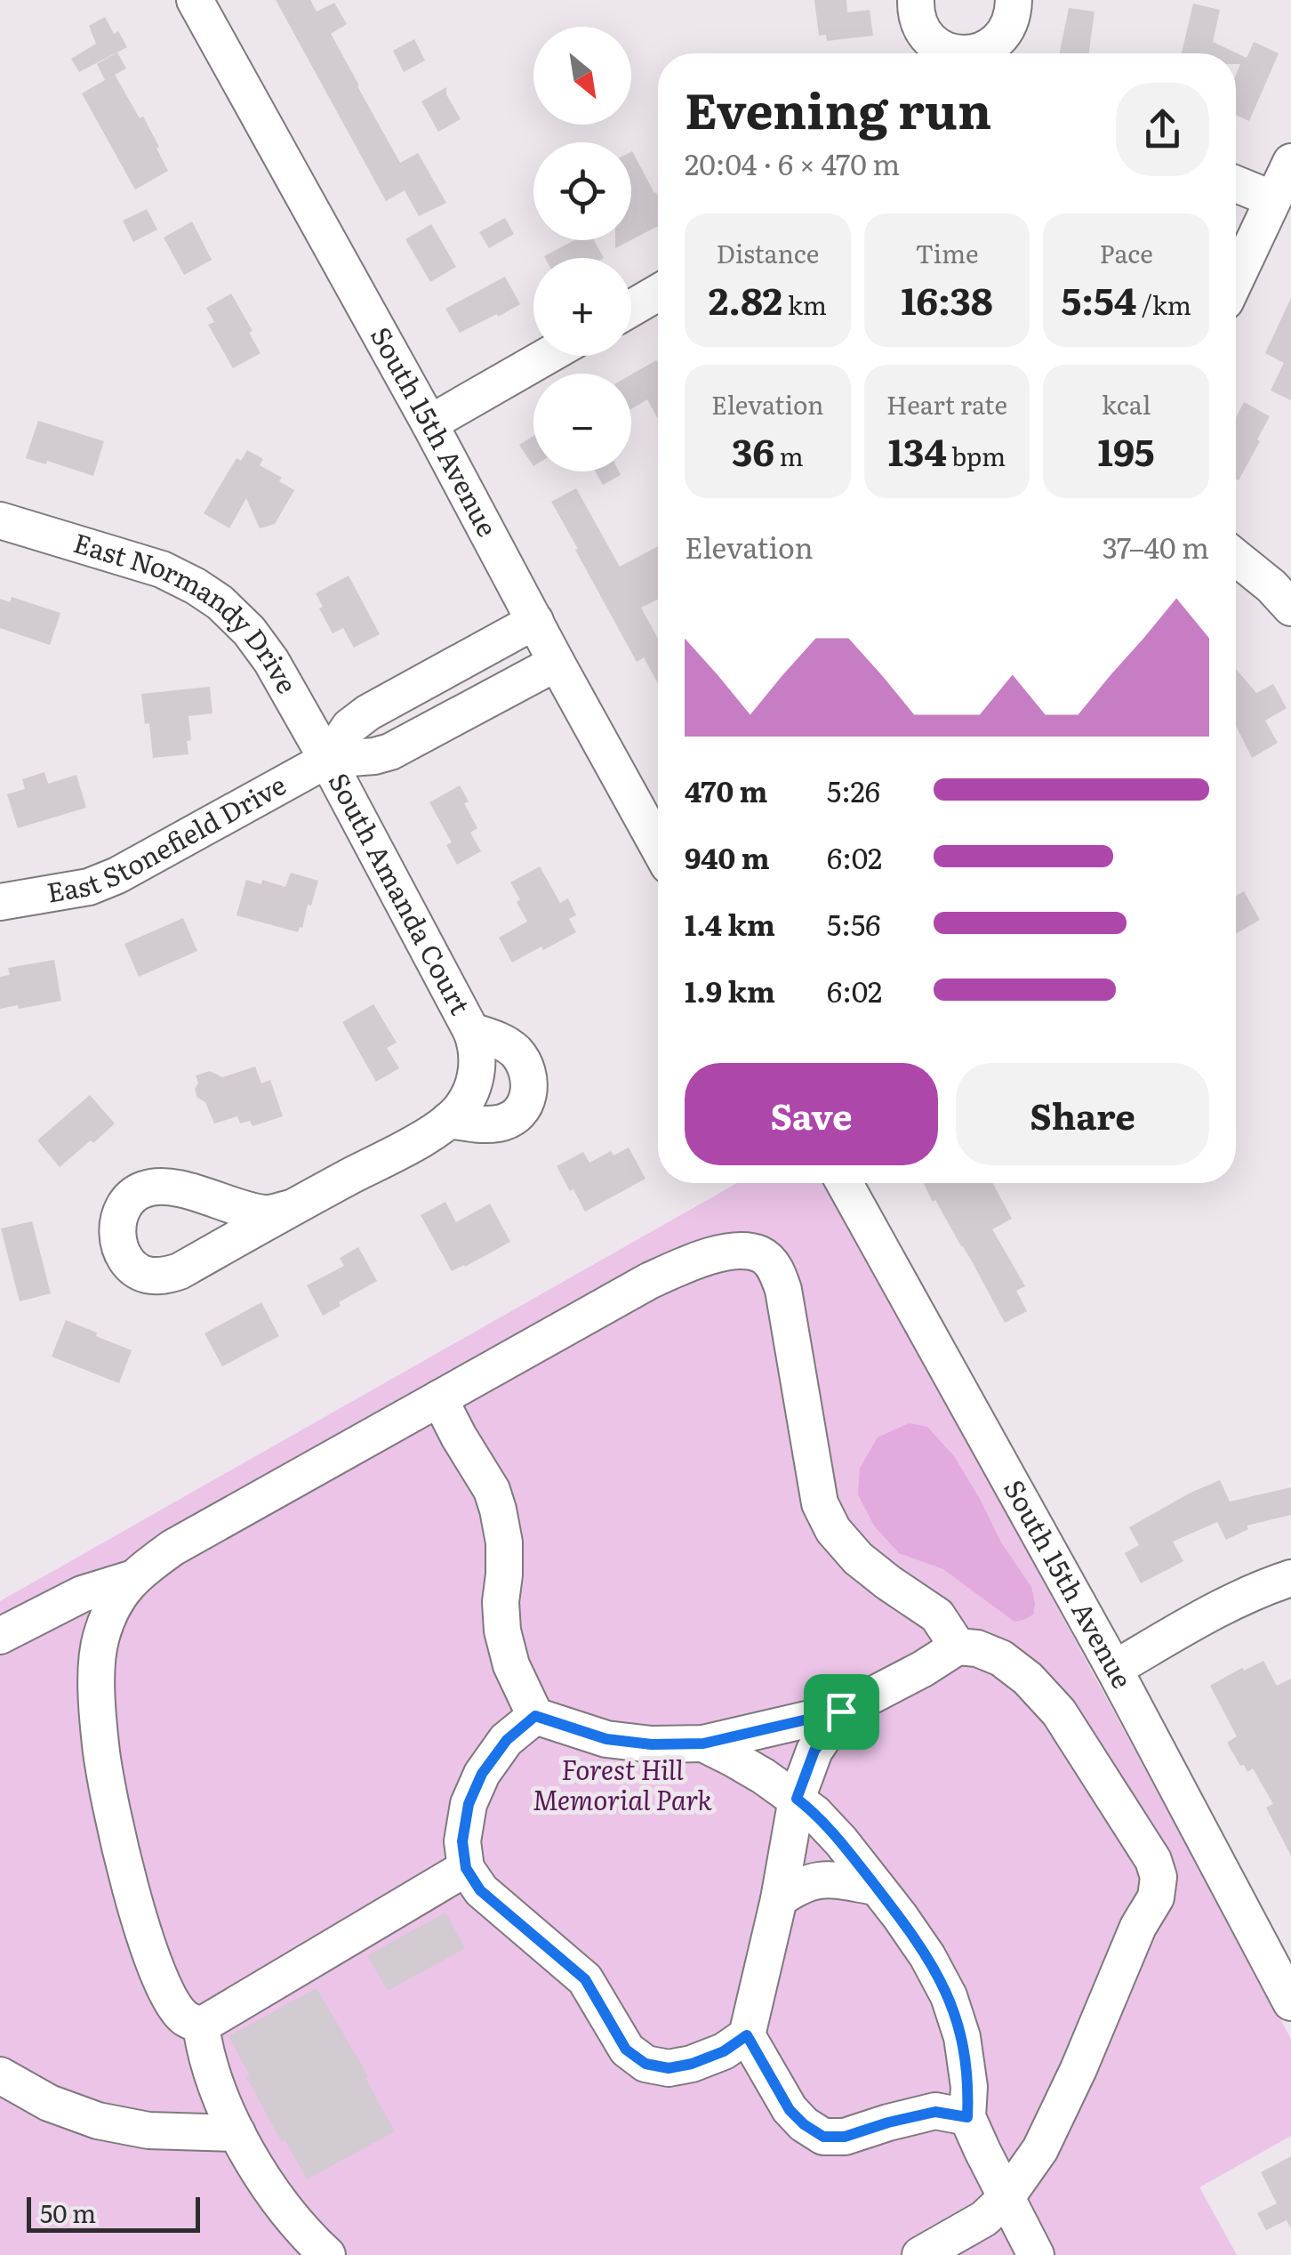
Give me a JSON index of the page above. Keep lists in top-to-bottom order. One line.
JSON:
{"streets":{"street":["South 15th Avenue","East Normandy Drive","East Stonefield Drive","South Amanda Court"]},"crossings":[["South 15th Avenue","East Stonefield Drive"],["East Normandy Drive","East Stonefield Drive"],["East Normandy Drive","South Amanda Court"],["East Stonefield Drive","South Amanda Court"]],"parks":["Forest Hill Memorial Park"],"scale_bar":"50 m","north":"bottom right","page":{"map_buttons":["+","−"],"heading":["Evening run","20:04 · 6 × 470 m"],"stats":[["Distance","2.82 km"],["Time","16:38"],["Pace","5:54 /km"],["Elevation","36 m"],["Heart rate","134 bpm"],["kcal","195"]],"chart":["Elevation","37–40 m"],"list":[{"name":"470 m","note":"5:26"},{"name":"940 m","note":"6:02"},{"name":"1.4 km","note":"5:56"},{"name":"1.9 km","note":"6:02"}],"buttons":["Save","Share"],"scale":"50 m"}}
